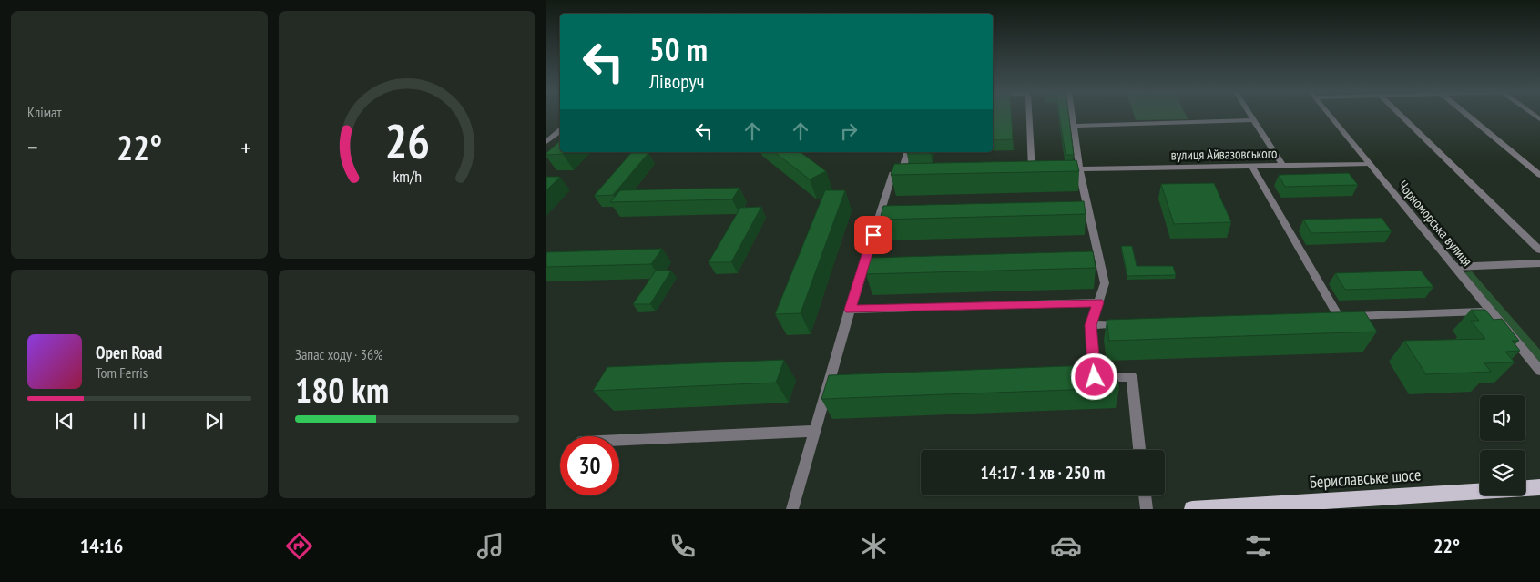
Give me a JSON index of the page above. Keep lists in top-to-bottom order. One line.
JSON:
{"streets":{"main road":["Бериславське шосе"],"street":["вулиця Айвазовського","Чорноморська вулиця"]},"crossings":[["вулиця Айвазовського","Чорноморська вулиця"]],"page":{"tile":["Клімат",["Запас ходу · 36%","180 km"]],"turn":["50 m","Ліворуч"],"heat":["−","22°","+"],"song":["Open Road","Tom Ferris"],"limit":"30","trip":"14:17 · 1 хв · 250 m","tabs":["14:16","22°"],"gauge":["26","km/h"]}}
